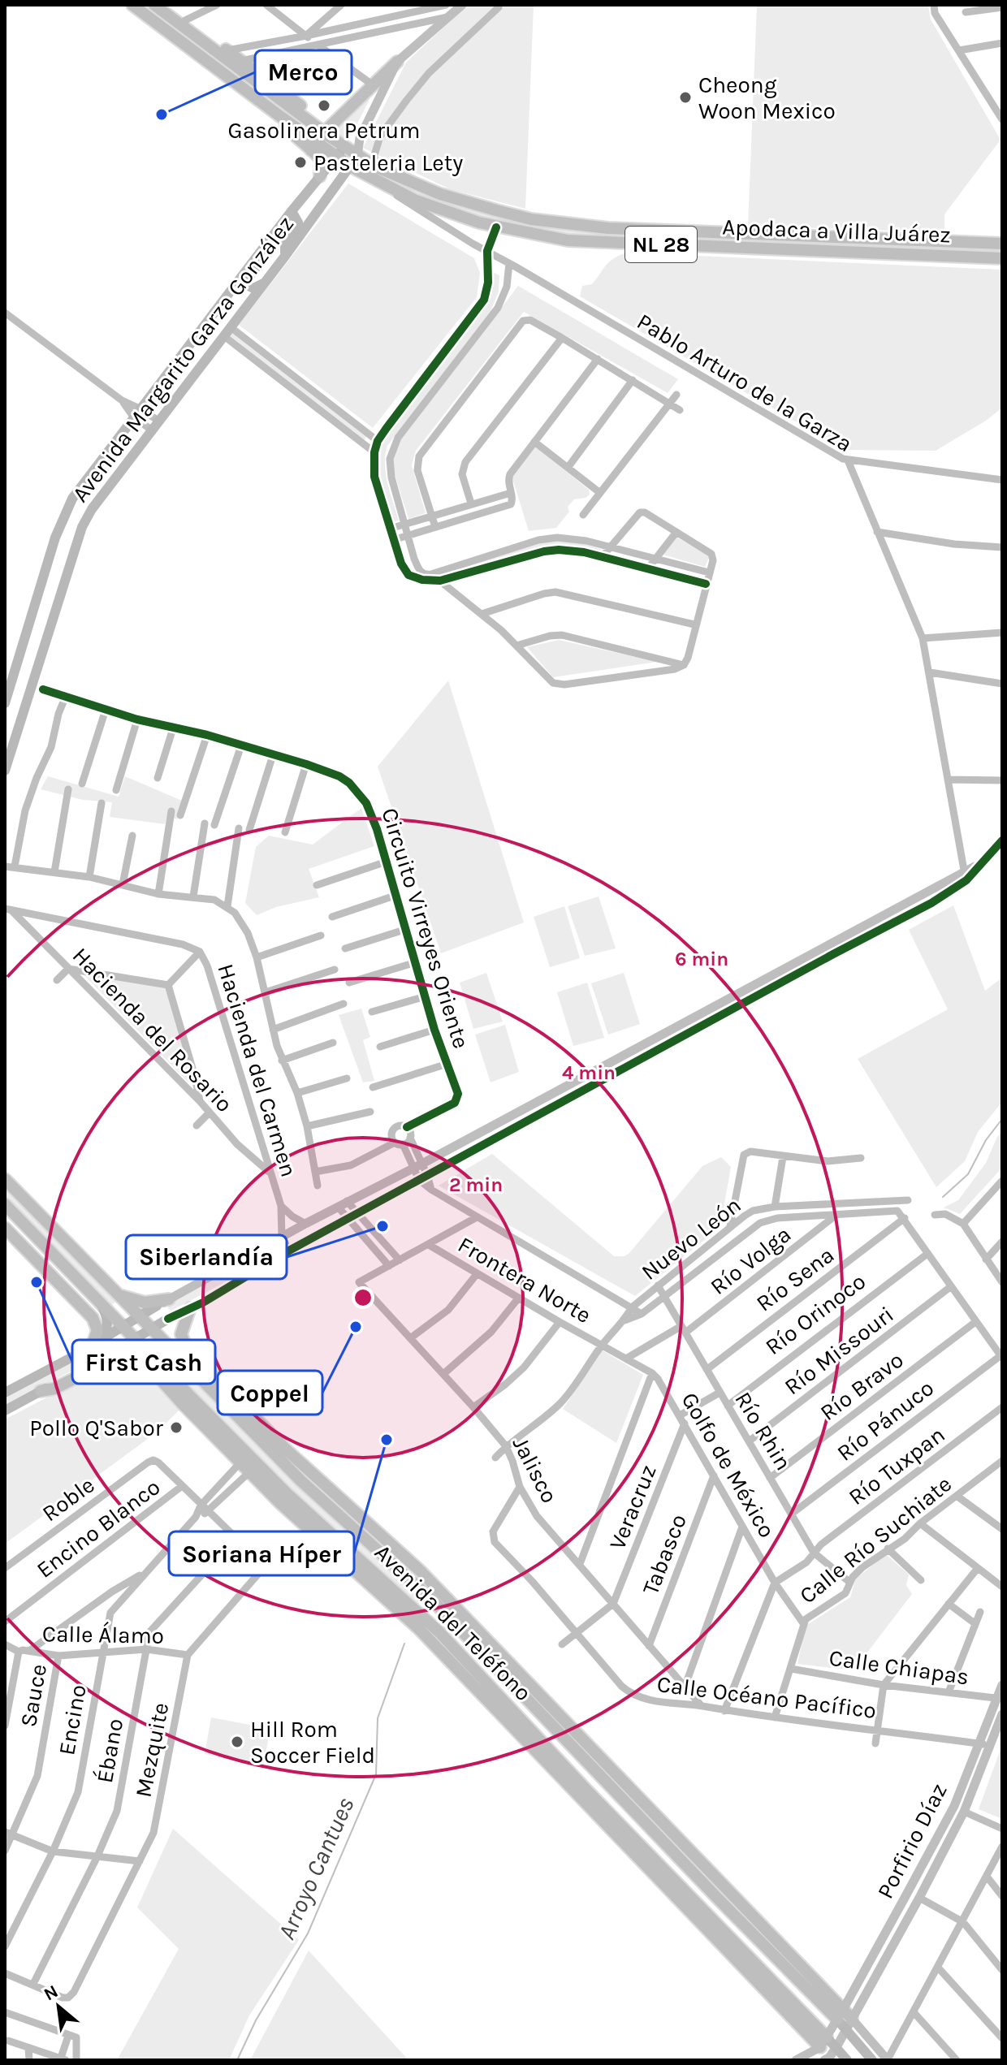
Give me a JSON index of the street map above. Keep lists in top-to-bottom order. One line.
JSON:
{"streets":{"main road":["Apodaca a Villa Juárez","NL 28","Avenida Margarito Garza González","Avenida del Teléfono"],"street":["Pablo Arturo de la Garza","Circuito Virreyes Oriente","Hacienda del Rosario","Hacienda del Carmen","Nuevo León","Río Volga","Río Sena","Frontera Norte","Río Orinoco","Río Missouri","Río Bravo","Río Pánuco","Río Rhin","Golfo de México","Río Tuxpan","Jalisco","Roble","Veracruz","Encino Blanco","Calle Río Suchiate","Tabasco","Calle Álamo","Calle Chiapas","Sauce","Calle Océano Pacífico","Encino","Mezquite","Ébano","Porfirio Díaz"]},"crossings":[["Apodaca a Villa Juárez","Avenida Margarito Garza González"],["Apodaca a Villa Juárez","Pablo Arturo de la Garza"],["Hacienda del Rosario","Hacienda del Carmen"],["Nuevo León","Río Volga"],["Nuevo León","Frontera Norte"],["Nuevo León","Río Rhin"],["Nuevo León","Golfo de México"],["Nuevo León","Jalisco"],["Río Volga","Río Rhin"],["Río Volga","Golfo de México"],["Río Sena","Río Rhin"],["Frontera Norte","Golfo de México"],["Río Orinoco","Río Rhin"],["Río Missouri","Río Rhin"],["Río Bravo","Río Rhin"],["Río Pánuco","Río Rhin"],["Río Rhin","Río Tuxpan"],["Río Rhin","Calle Río Suchiate"],["Golfo de México","Río Tuxpan"],["Golfo de México","Veracruz"],["Golfo de México","Calle Río Suchiate"],["Golfo de México","Tabasco"],["Jalisco","Veracruz"],["Jalisco","Tabasco"],["Jalisco","Calle Océano Pacífico"],["Roble","Encino Blanco"],["Calle Álamo","Sauce"],["Calle Álamo","Encino"],["Calle Álamo","Mezquite"],["Calle Álamo","Ébano"],["Calle Chiapas","Porfirio Díaz"],["Calle Océano Pacífico","Porfirio Díaz"],["Mezquite","Ébano"]],"water":["Arroyo Cantues"],"places":["Cheong Woon Mexico","Gasolinera Petrum","Merco","Pasteleria Lety","Siberlandía","First Cash","Coppel","Pollo Q'Sabor","Soriana Híper","Hill Rom Soccer Field"],"north":"top left","rings":["6 min","4 min","2 min"]}
